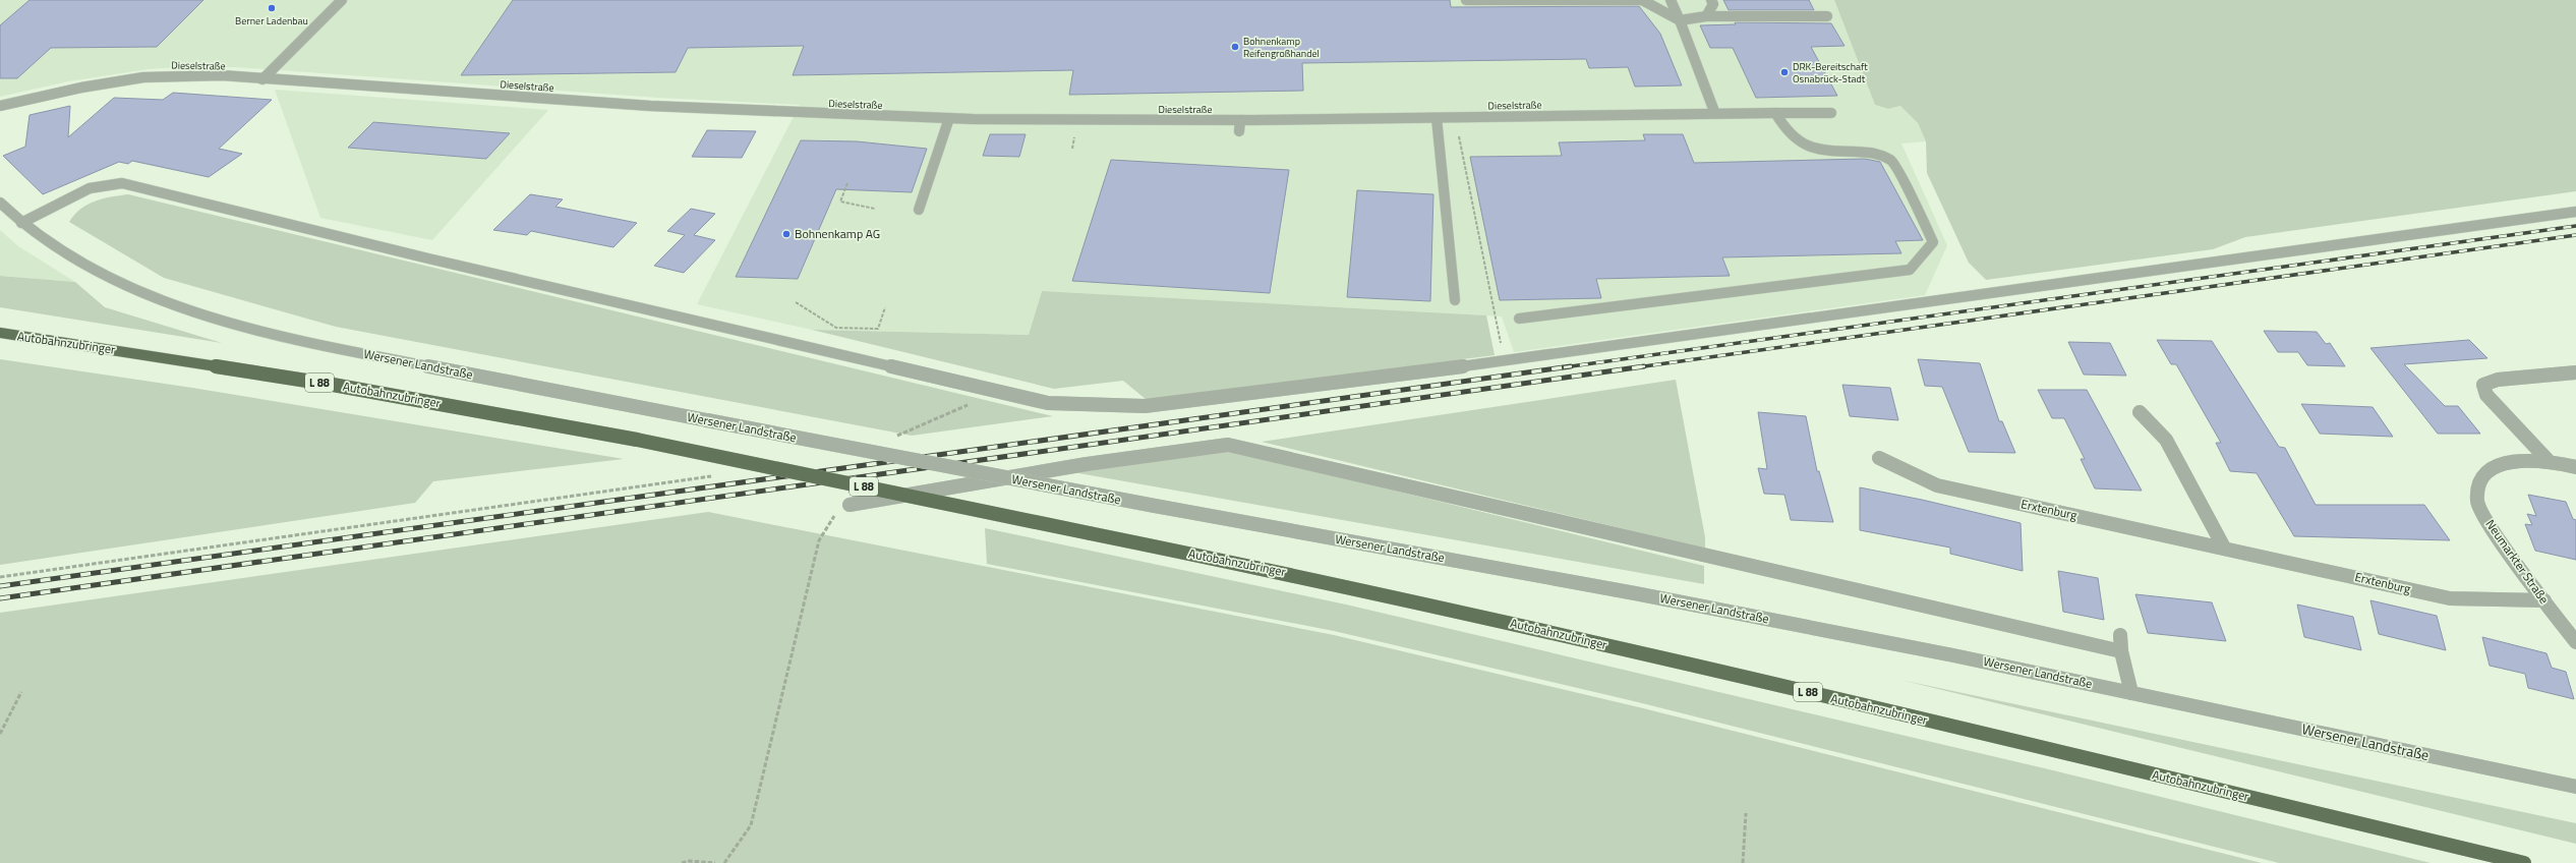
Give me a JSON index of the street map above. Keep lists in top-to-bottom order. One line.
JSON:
{"streets":{"highway":["Autobahnzubringer","L 88"],"street":["Dieselstraße","Wersener Landstraße","Erxtenburg","Neumarkter Straße"]},"crossings":[["Erxtenburg","Neumarkter Straße"]],"places":["Berner Ladenbau","Bohnenkamp Reifengroßhandel","DRK-Bereitschaft Osnabrück-Stadt","Bohnenkamp AG"]}
